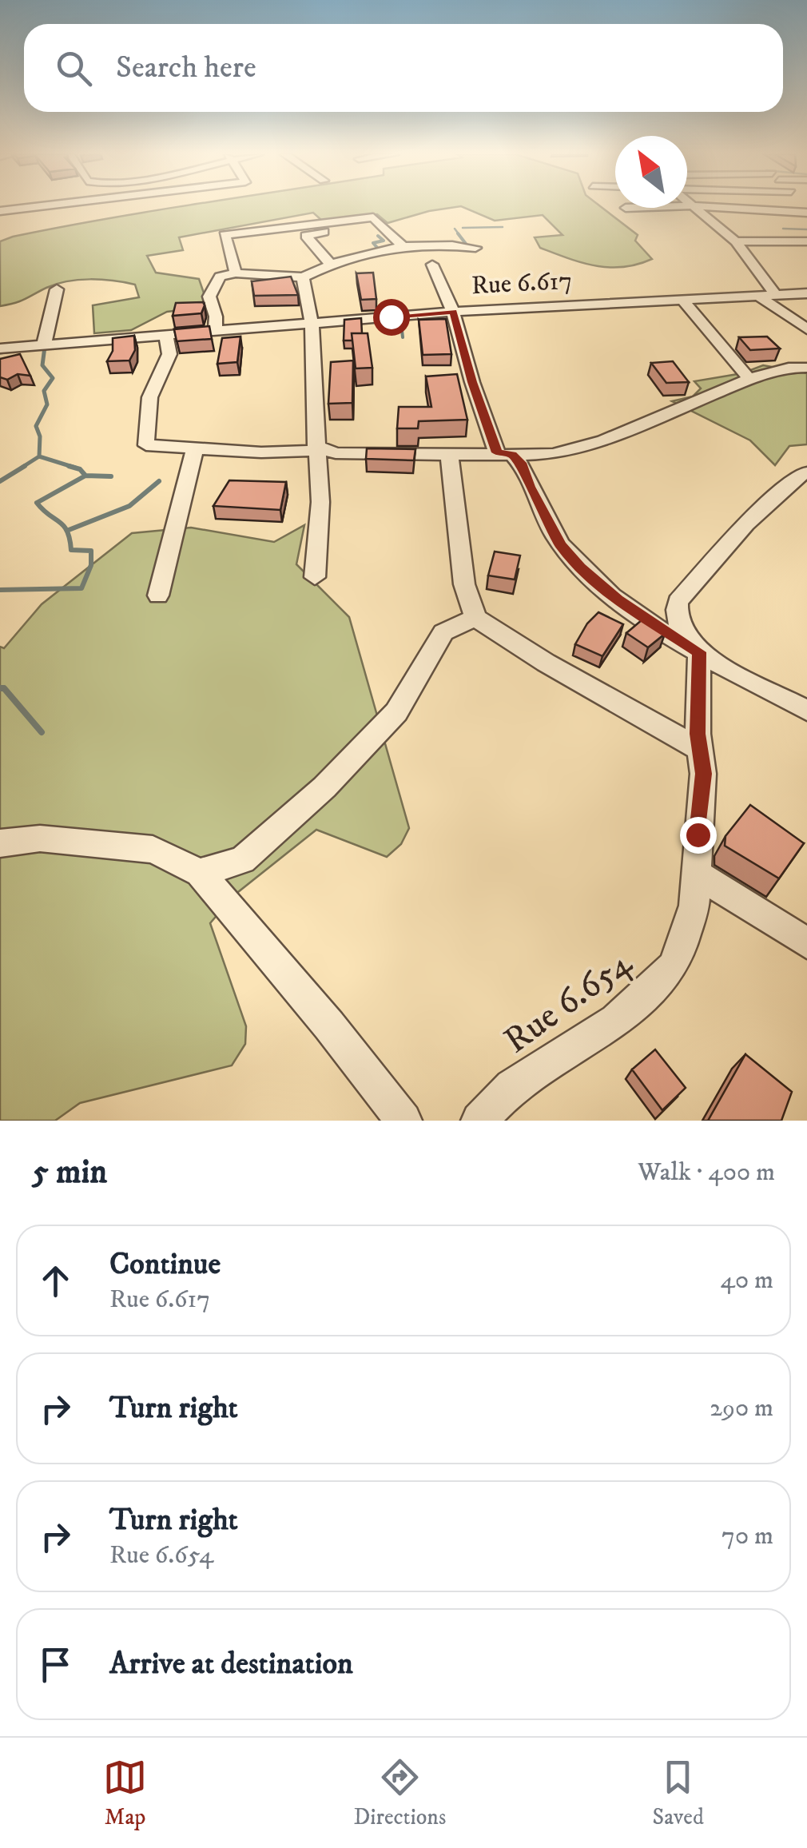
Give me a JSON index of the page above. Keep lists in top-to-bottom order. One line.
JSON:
{"streets":{"street":["Rue 6.617","Rue 6.654"]},"north":"top left","page":{"search":"Search here","heading":["5 min","Walk · 400 m"],"list":[["Continue","Rue 6.617","40 m"],["Turn right","290 m"],["Turn right","Rue 6.654","70 m"],"Arrive at destination"],"nav":["Map","Directions","Saved"]}}
